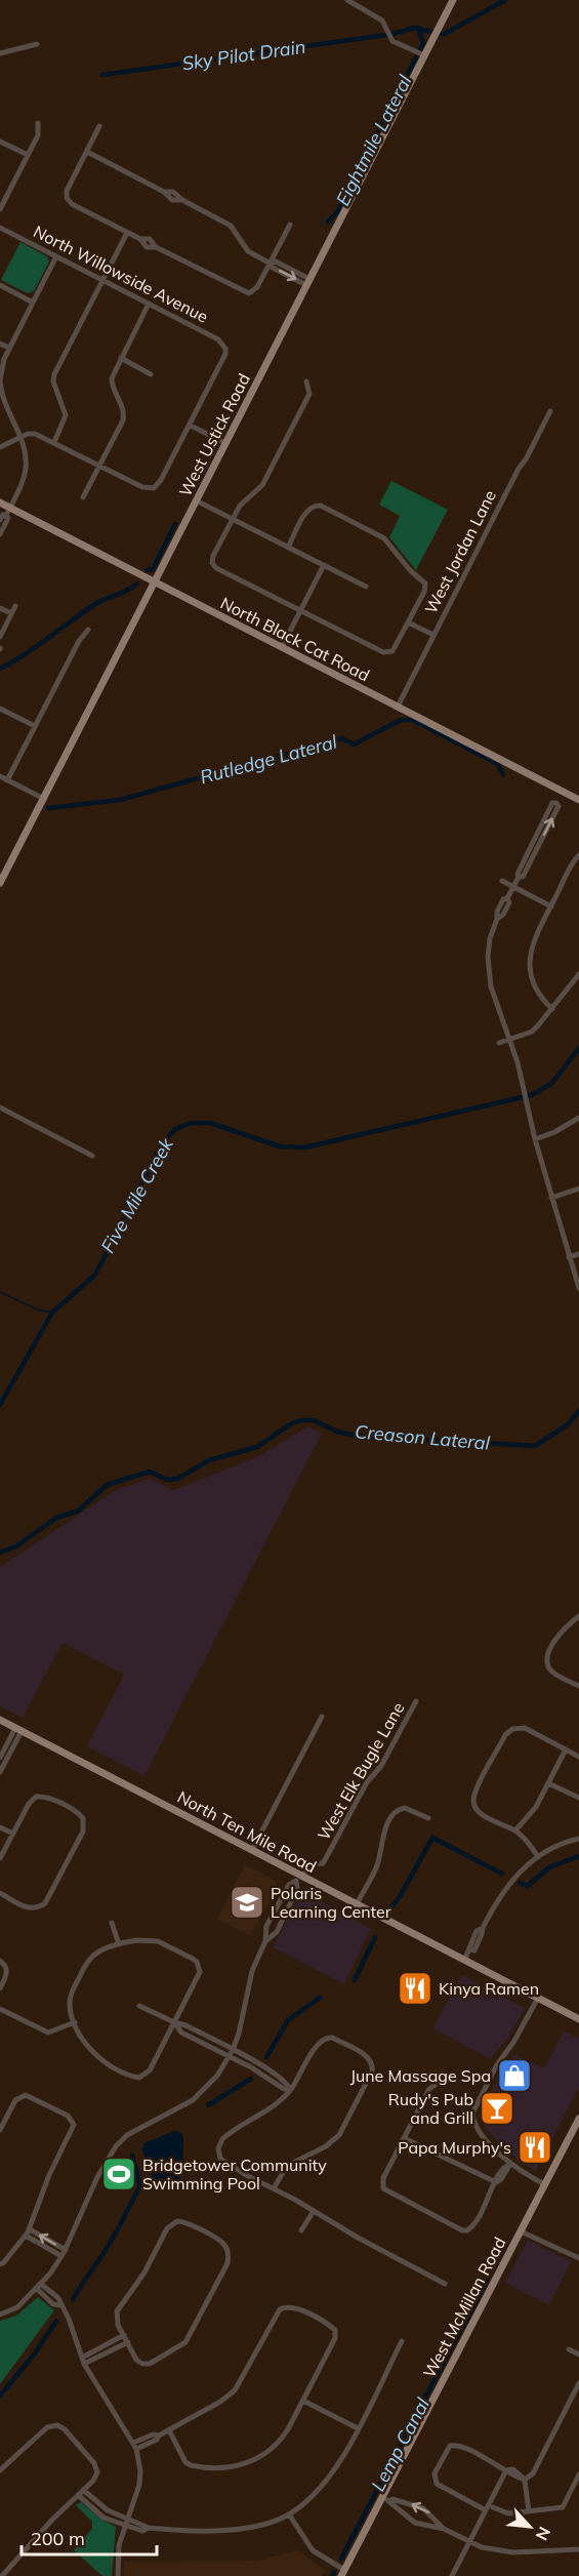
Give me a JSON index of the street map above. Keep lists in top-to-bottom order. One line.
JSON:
{"streets":{"main road":["West Ustick Road","North Black Cat Road","North Ten Mile Road","West McMillan Road"],"street":["North Willowside Avenue","West Jordan Lane","West Elk Bugle Lane"]},"crossings":[["West Ustick Road","North Black Cat Road"],["West Jordan Lane","North Black Cat Road"],["West Elk Bugle Lane","North Ten Mile Road"]],"water":["Sky Pilot Drain","Eightmile Lateral","Rutledge Lateral","Five Mile Creek","Creason Lateral","Lemp Canal"],"places":{"school or university":["Polaris Learning Center"],"restaurant":["Kinya Ramen","Papa Murphy's"],"shop":["June Massage Spa"],"bar":["Rudy's Pub and Grill"],"sports":["Bridgetower Community Swimming Pool"]},"scale_bar":"200 m","north":"bottom right"}
